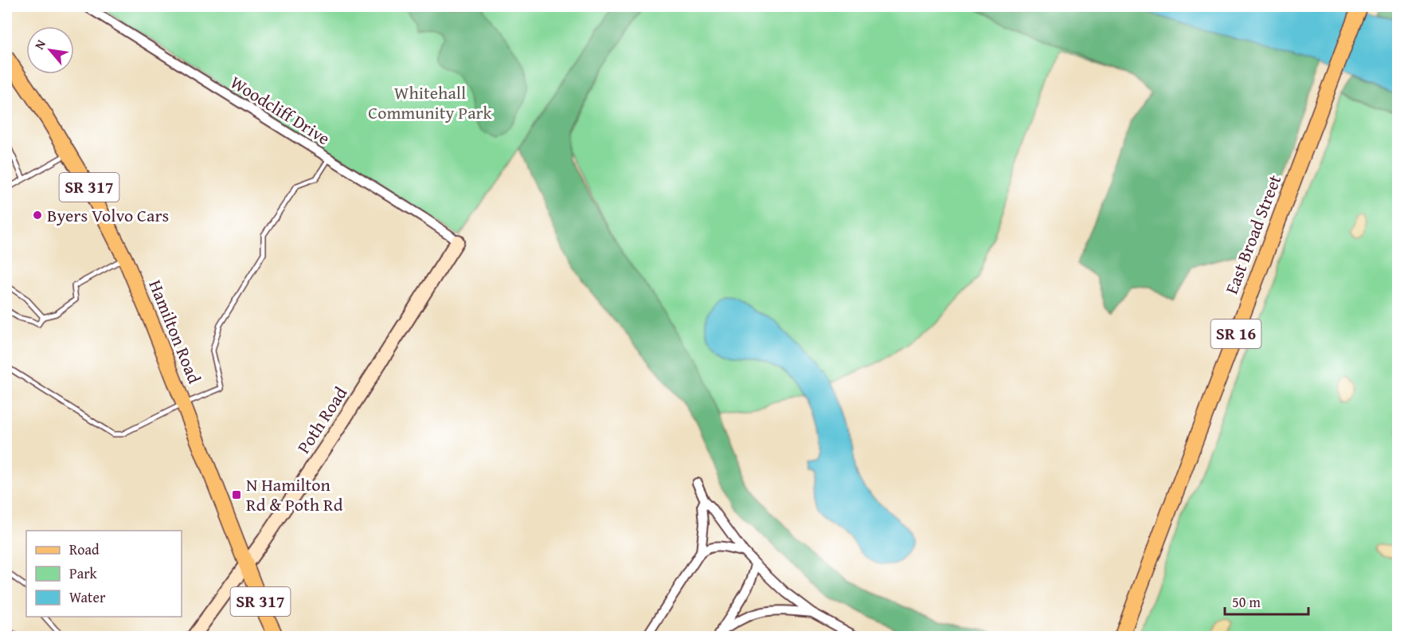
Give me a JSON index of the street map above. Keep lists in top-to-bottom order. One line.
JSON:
{"streets":{"main road":["SR 317","East Broad Street","Hamilton Road","SR 16"],"street":["Woodcliff Drive","Poth Road"]},"crossings":[["Woodcliff Drive","Poth Road"],["Hamilton Road","Poth Road"]],"parks":["Whitehall Community Park"],"places":{"other":["Byers Volvo Cars"],"transit":["N Hamilton Rd & Poth Rd"]},"legend":["Road","Park","Water"],"scale_bar":"50 m","north":"top left"}
